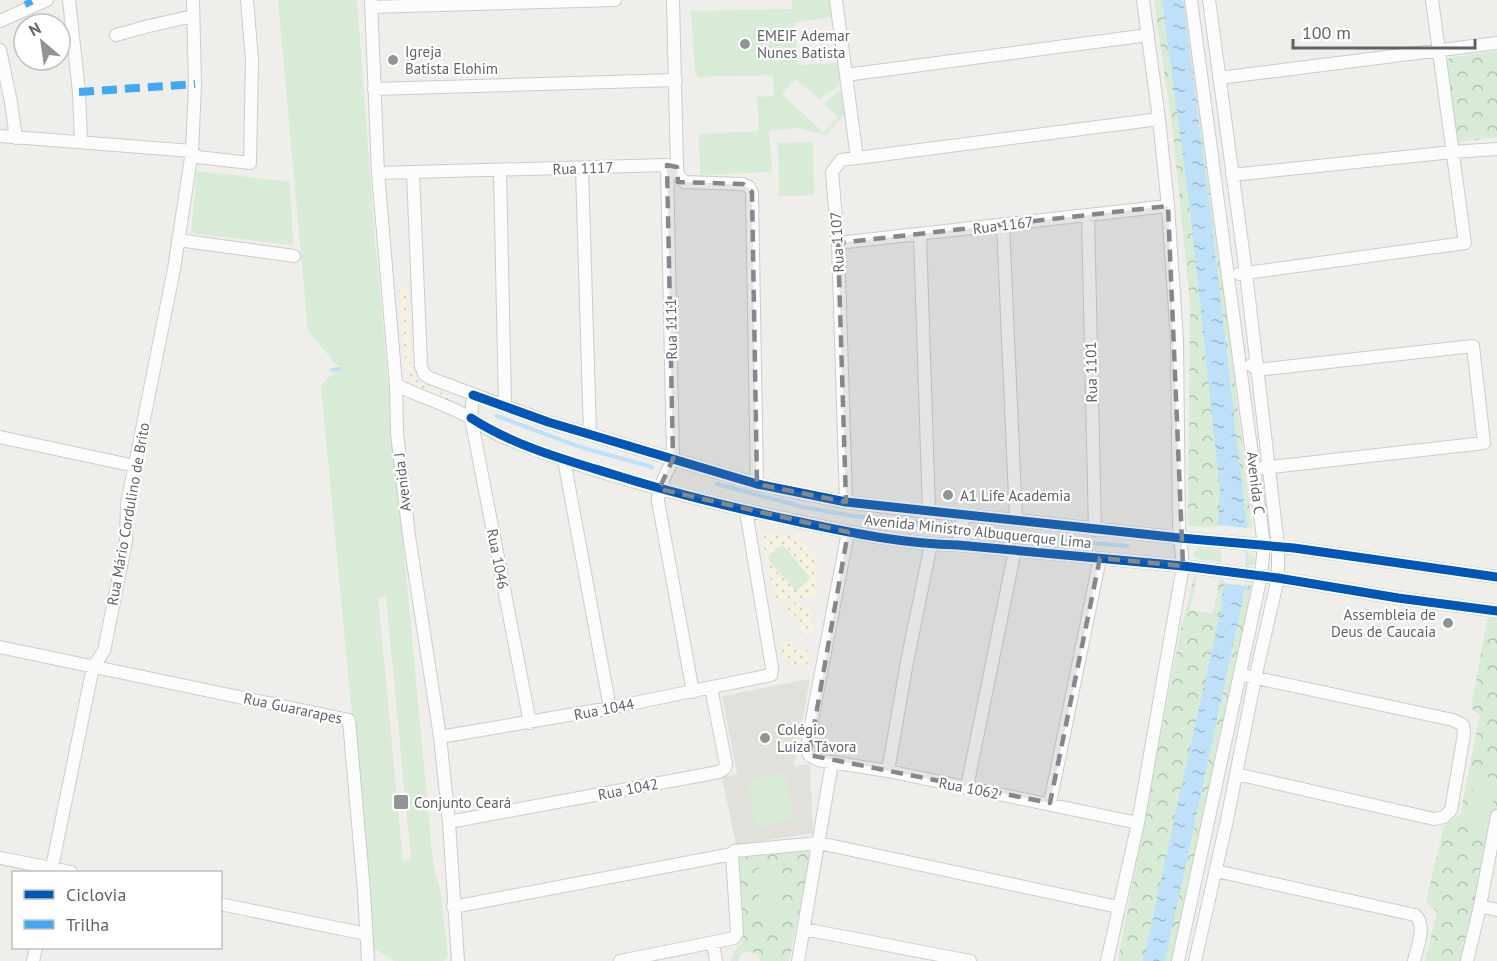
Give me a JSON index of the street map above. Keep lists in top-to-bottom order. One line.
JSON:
{"streets":{"street":["Rua 1117","Rua 1167","Rua 1107","Rua 1111","Rua 1101","Avenida J","Avenida C","Rua Mário Cordulino de Brito","Avenida Ministro Albuquerque Lima","Rua 1046","Rua Guararapes","Rua 1044","Rua 1062","Rua 1042"]},"crossings":[["Rua 1117","Rua 1111"],["Rua 1117","Avenida Ministro Albuquerque Lima"],["Rua 1167","Rua 1107"],["Rua 1167","Rua 1101"],["Rua 1107","Avenida Ministro Albuquerque Lima"],["Rua 1111","Avenida Ministro Albuquerque Lima"],["Rua 1101","Avenida Ministro Albuquerque Lima"],["Avenida J","Avenida Ministro Albuquerque Lima"],["Avenida J","Rua 1044"],["Avenida J","Rua 1042"],["Avenida C","Avenida Ministro Albuquerque Lima"],["Rua Mário Cordulino de Brito","Rua Guararapes"],["Avenida Ministro Albuquerque Lima","Rua 1046"],["Avenida Ministro Albuquerque Lima","Rua 1044"],["Avenida Ministro Albuquerque Lima","Rua 1062"],["Rua 1046","Rua 1044"],["Rua 1044","Rua 1042"]],"places":{"other":["EMEIF Ademar Nunes Batista","Igreja Batista Elohim","A1 Life Academia","Assembleia de Deus de Caucaia","Colégio Luíza Távora"],"transit":["Conjunto Ceará"]},"legend":["Ciclovia","Trilha"],"scale_bar":"100 m","north":"top left"}
